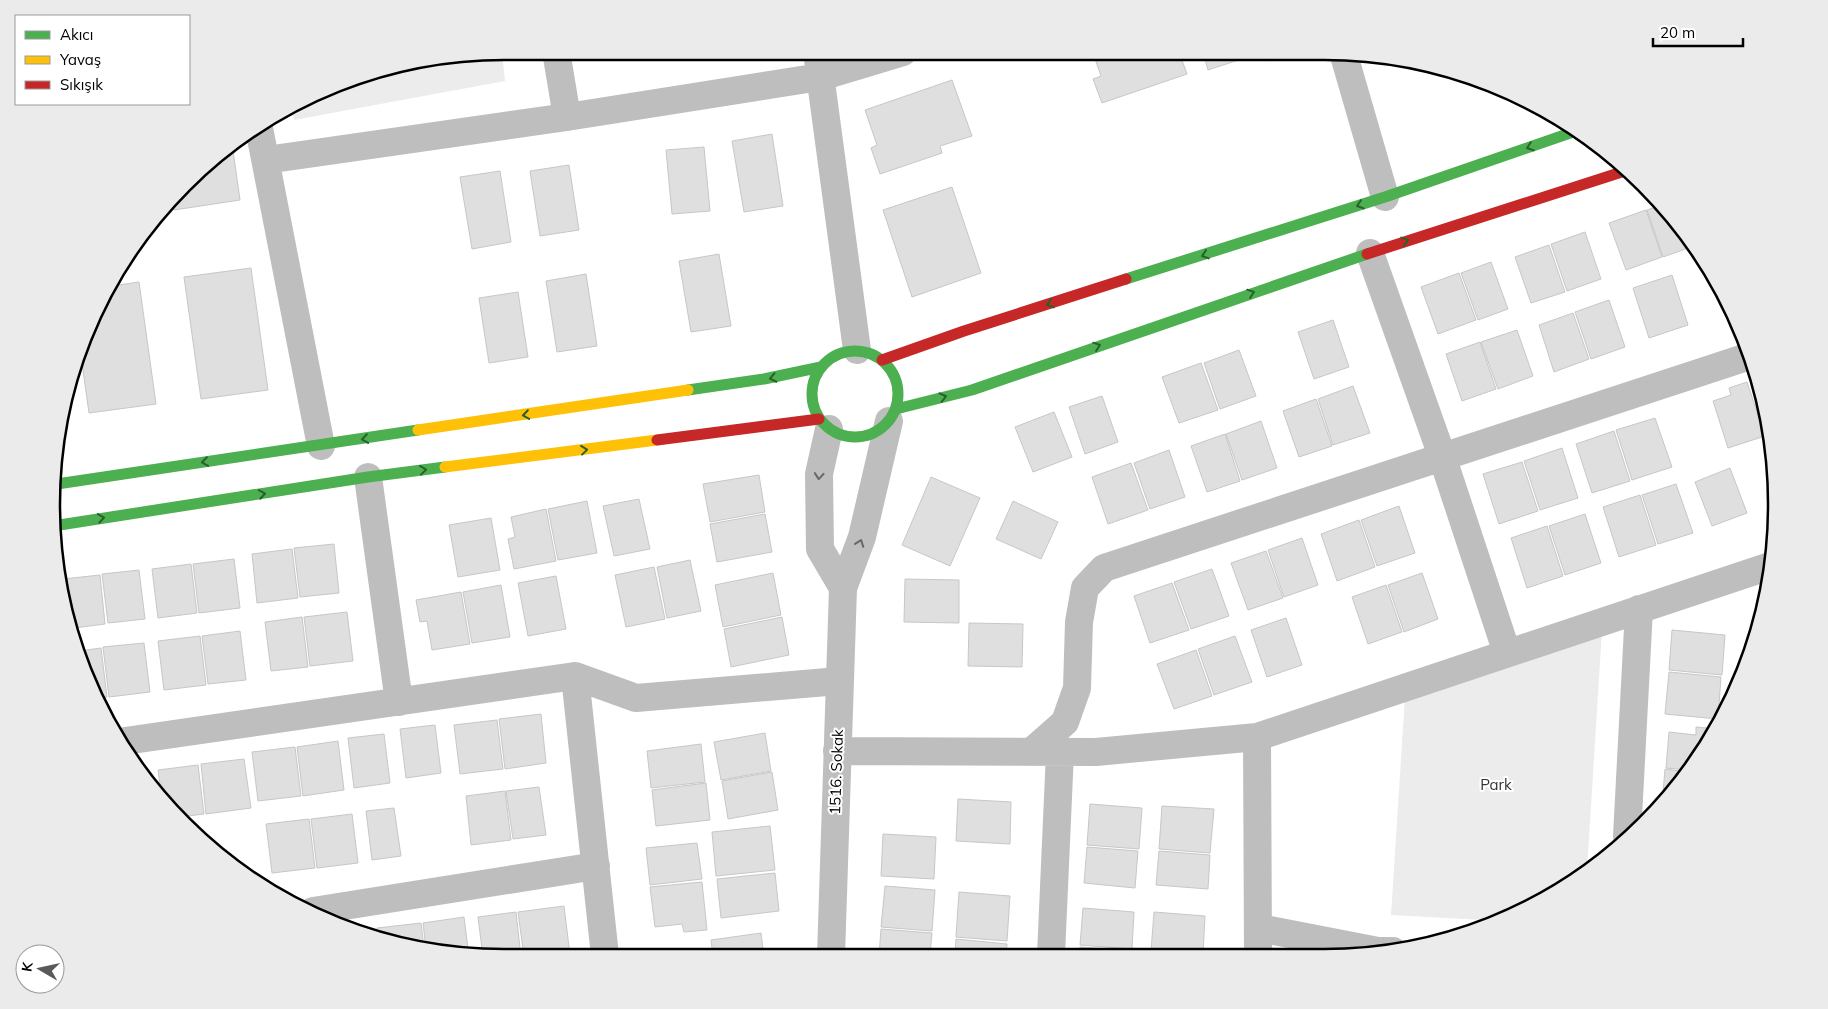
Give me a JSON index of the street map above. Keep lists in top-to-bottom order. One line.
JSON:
{"streets":{"street":["1516. Sokak"]},"parks":["Park"],"legend":["Akıcı","Yavaş","Sıkışık"],"scale_bar":"20 m","north":"left"}
